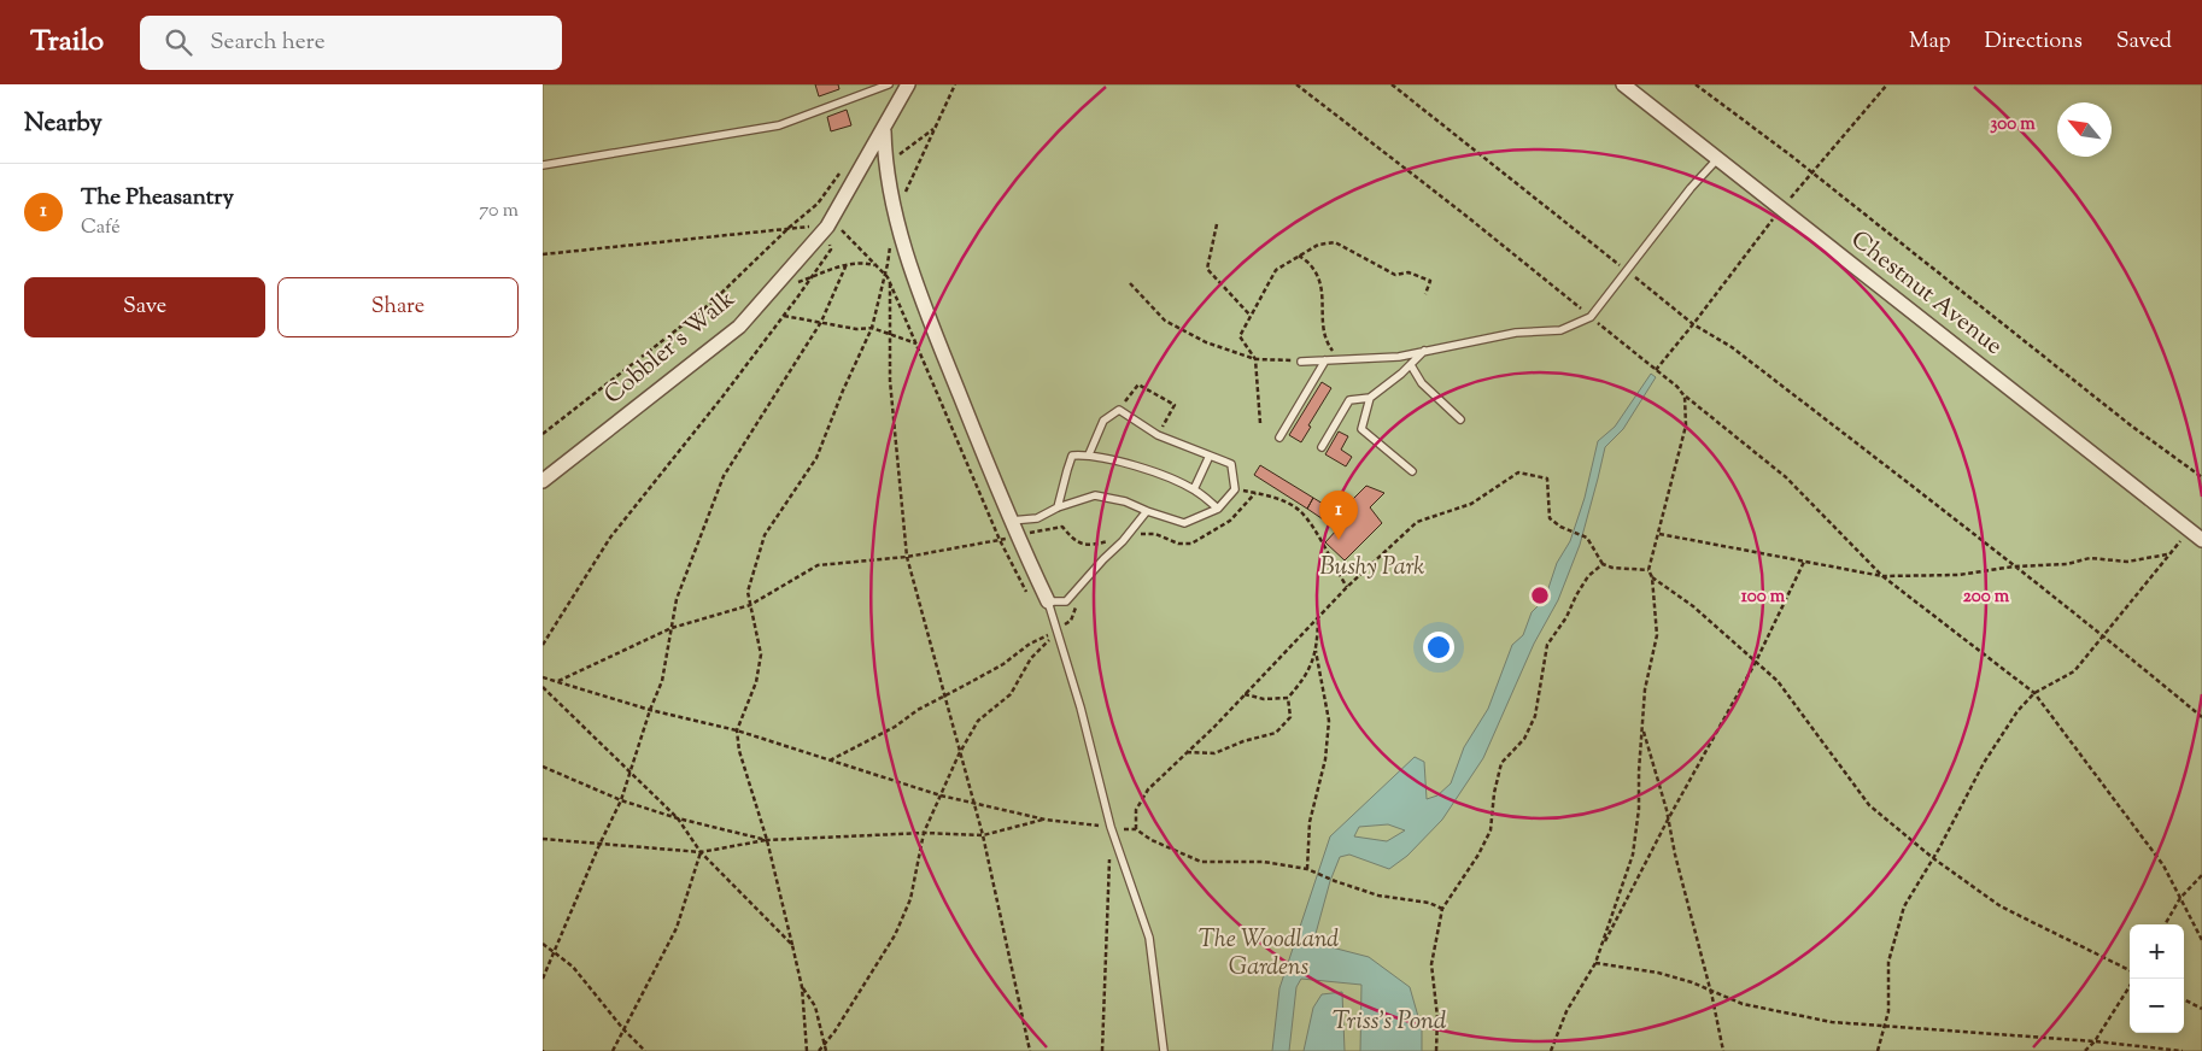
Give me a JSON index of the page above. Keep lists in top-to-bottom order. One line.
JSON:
{"streets":{"street":["Chestnut Avenue","Cobbler's Walk"]},"water":["Triss's Pond"],"parks":["Bushy Park","The Woodland Gardens"],"north":"top left","page":{"header":"Trailo","search":"Search here","nav":["Map","Directions","Saved"],"heading":"Nearby","list":[{"mark":"1","name":"The Pheasantry","note":"Café","value":"70 m"}],"buttons":["Save","Share"],"pins":"1","map_buttons":["+","−"]},"rings":["300 m","100 m","200 m"]}
